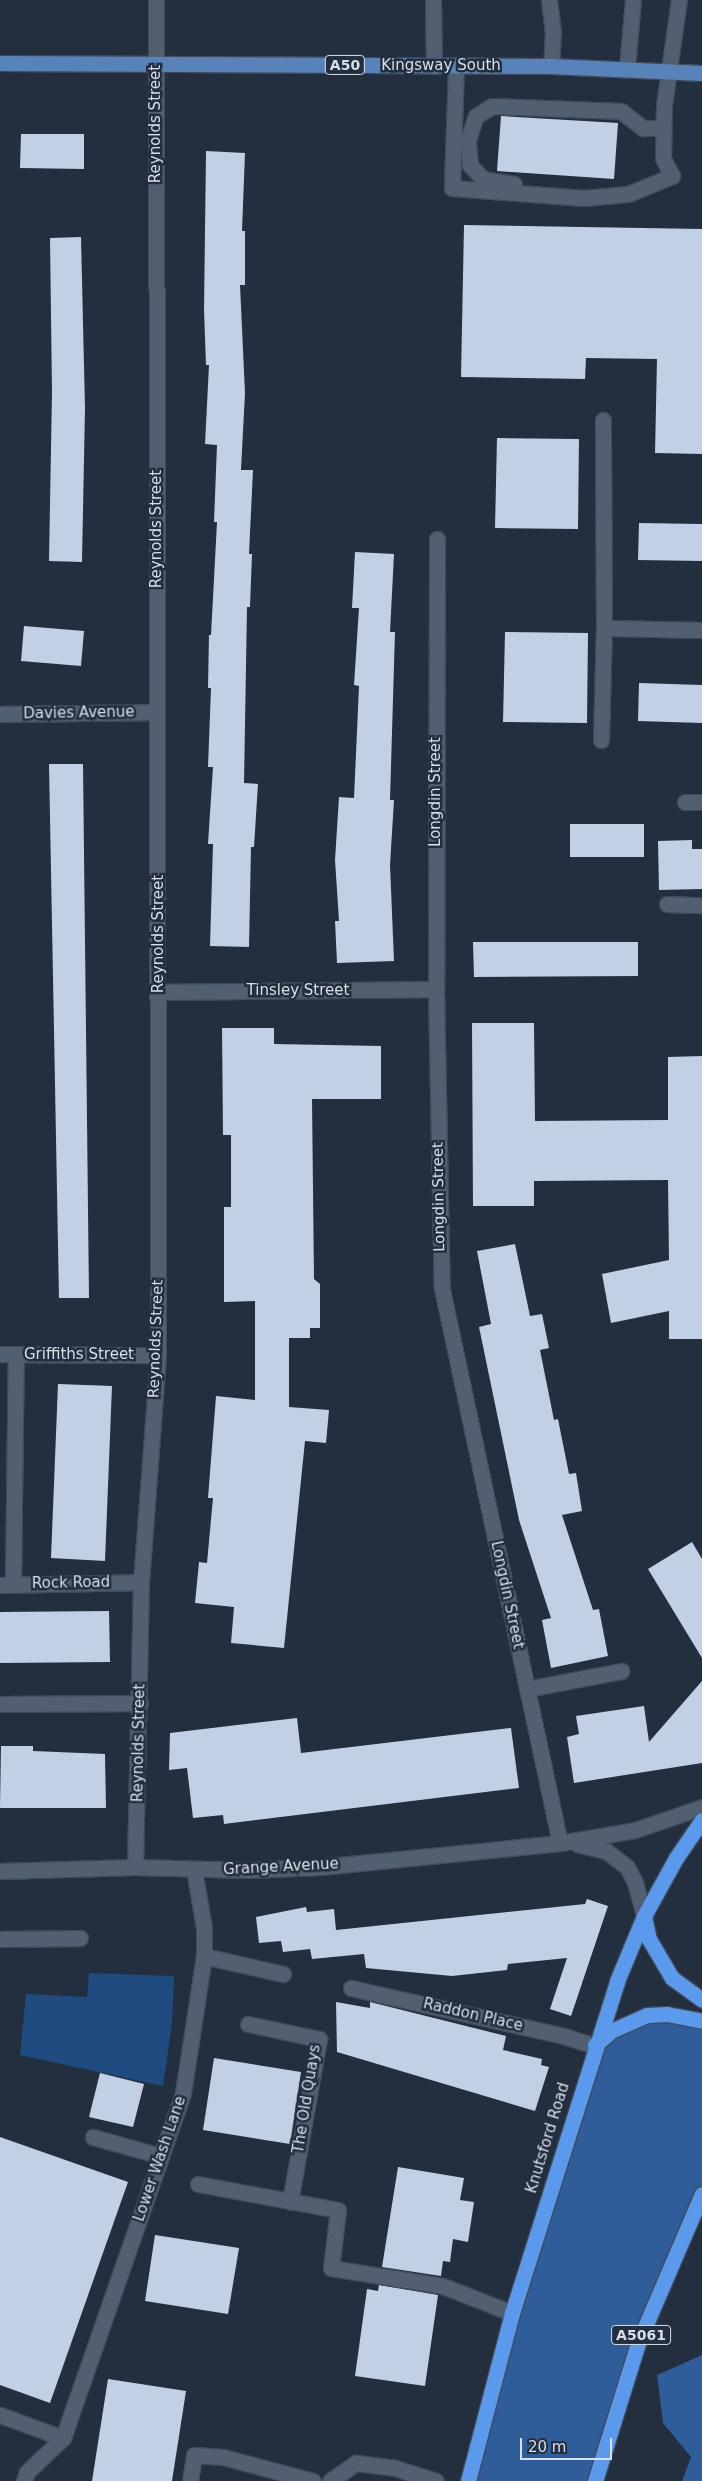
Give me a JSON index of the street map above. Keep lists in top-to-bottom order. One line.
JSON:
{"streets":{"highway":["Knutsford Road","A5061"],"main road":["A50","Kingsway South"],"street":["Reynolds Street","Davies Avenue","Longdin Street","Tinsley Street","Griffiths Street","Rock Road","Grange Avenue","Raddon Place","The Old Quays","Lower Wash Lane"]},"crossings":[["Kingsway South","Reynolds Street"],["Reynolds Street","Davies Avenue"],["Reynolds Street","Tinsley Street"],["Reynolds Street","Griffiths Street"],["Reynolds Street","Rock Road"],["Reynolds Street","Grange Avenue"],["Longdin Street","Tinsley Street"],["Longdin Street","Grange Avenue"],["Grange Avenue","Knutsford Road"],["Grange Avenue","Lower Wash Lane"],["Raddon Place","Knutsford Road"]],"scale_bar":"20 m"}
